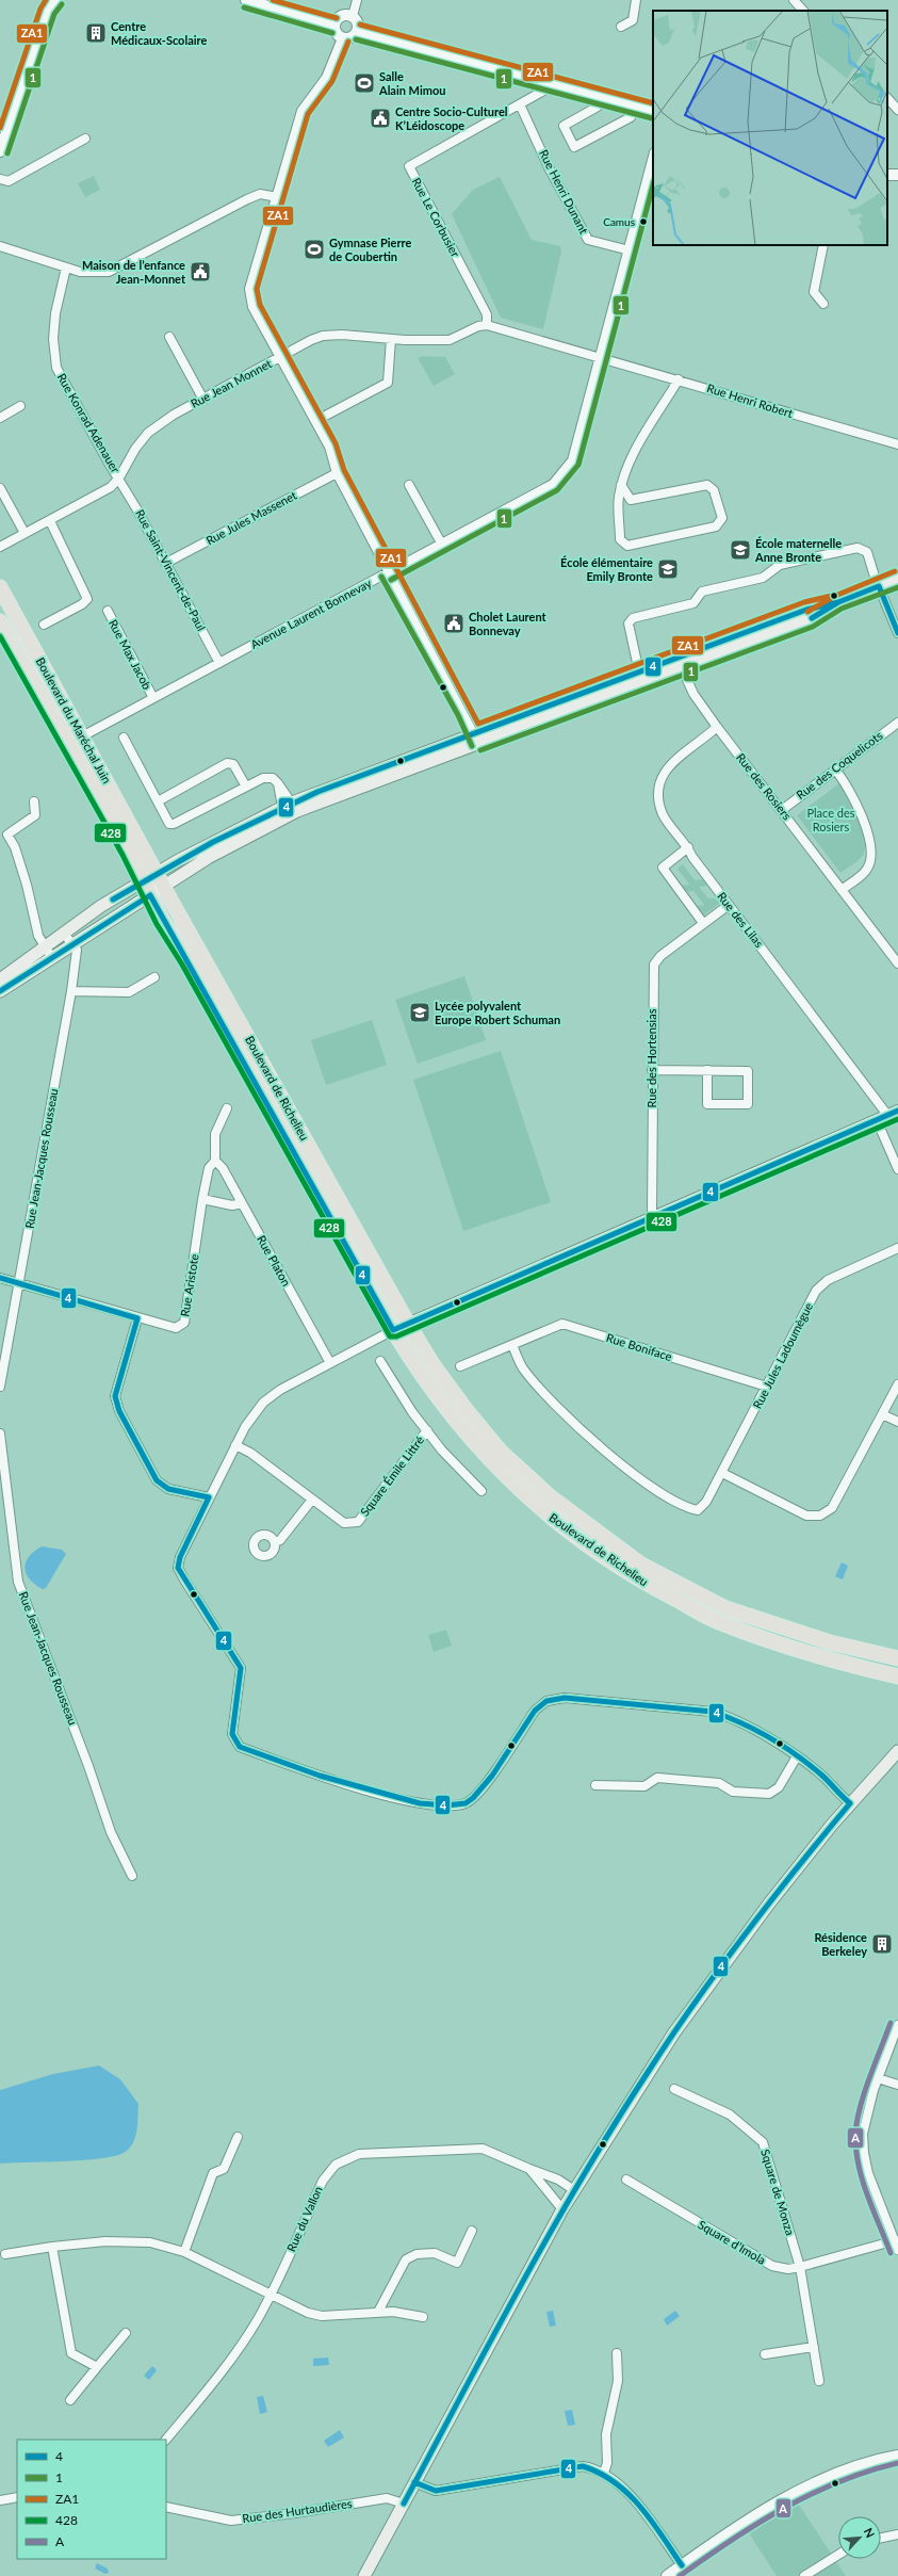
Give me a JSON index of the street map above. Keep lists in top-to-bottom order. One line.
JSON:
{"streets":{"main road":["Boulevard du Maréchal Juin","Boulevard de Richelieu"],"street":["Rue Henri Dunant","Rue Le Corbusier","Rue Jean Monnet","Rue Henri Robert","Rue Konrad Adenauer","Rue Jules Massenet","Rue Saint-Vincent-de-Paul","Avenue Laurent Bonnevay","Rue Max Jacob","Rue des Coquelicots","Rue des Rosiers","Rue des Lilas","Rue des Hortensias","Rue Jean-Jacques Rousseau","Rue Platon","Rue Aristote","Rue Boniface","Rue Jules Ladoumègue","Square Émile Littré","Square de Monza","Rue du Vallon","Square d’Imola","Rue des Hurtaudières"]},"crossings":[["Rue Henri Dunant","Rue Le Corbusier"],["Rue Henri Dunant","Avenue Laurent Bonnevay"],["Rue Le Corbusier","Rue Jean Monnet"],["Rue Jean Monnet","Rue Konrad Adenauer"],["Rue Jean Monnet","Rue Saint-Vincent-de-Paul"],["Rue Henri Robert","Avenue Laurent Bonnevay"],["Rue Konrad Adenauer","Rue Saint-Vincent-de-Paul"],["Rue Jules Massenet","Rue Saint-Vincent-de-Paul"],["Rue Saint-Vincent-de-Paul","Avenue Laurent Bonnevay"],["Avenue Laurent Bonnevay","Rue Max Jacob"],["Avenue Laurent Bonnevay","Boulevard du Maréchal Juin"],["Boulevard du Maréchal Juin","Boulevard de Richelieu"],["Rue des Coquelicots","Rue des Rosiers"],["Rue des Rosiers","Rue des Lilas"],["Rue des Lilas","Rue des Hortensias"],["Rue Jean-Jacques Rousseau","Rue Aristote"],["Rue Platon","Rue Aristote"],["Rue Boniface","Rue Jules Ladoumègue"],["Square de Monza","Square d’Imola"]],"parks":["Place des Rosiers"],"places":{"building":["Centre Médicaux-Scolaire","Résidence Berkeley"],"sports":["Salle Alain Mimou","Gymnase Pierre de Coubertin"],"public building":["Centre Socio-Culturel K’Léidoscope","Maison de l’enfance Jean-Monnet","Cholet Laurent Bonnevay"],"other":["Camus"],"school or university":["École maternelle Anne Bronte","École élémentaire Emily Bronte","Lycée polyvalent Europe Robert Schuman"]},"lines":["transit line ZA1","transit line 1","transit line 4","transit line 428","transit line A"],"legend":["4","1","ZA1","428","A"],"north":"top right"}
